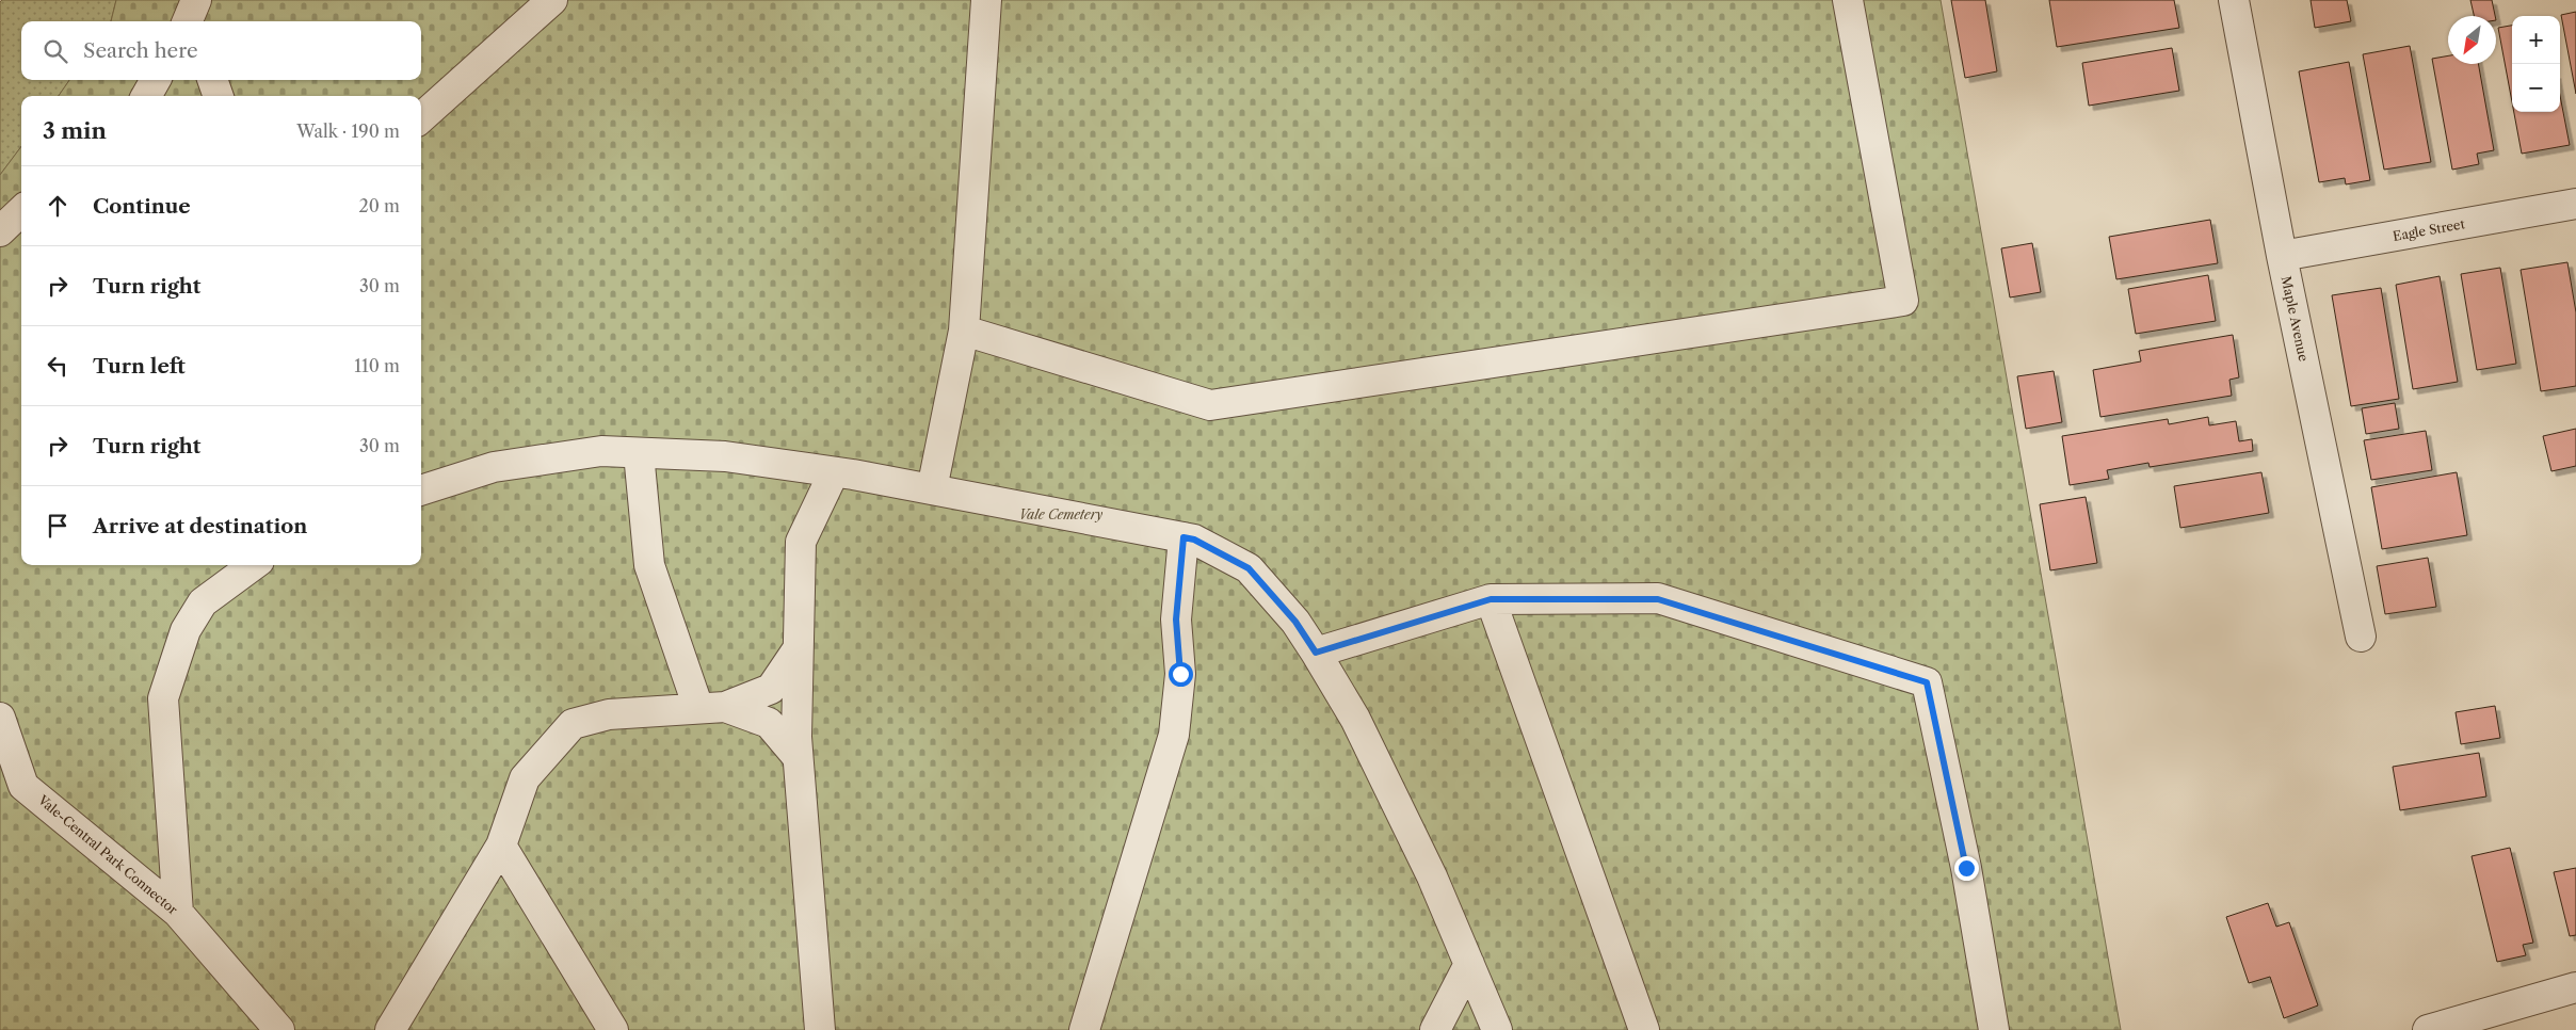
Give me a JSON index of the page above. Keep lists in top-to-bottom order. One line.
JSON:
{"streets":{"street":["Eagle Street","Maple Avenue","Vale-Central Park Connector"]},"crossings":[["Eagle Street","Maple Avenue"]],"parks":["Vale Cemetery"],"north":"bottom left","page":{"map_buttons":["+","−"],"search":"Search here","heading":["3 min","Walk · 190 m"],"list":[["Continue","20 m"],["Turn right","30 m"],["Turn left","110 m"],["Turn right","30 m"],"Arrive at destination"]}}
